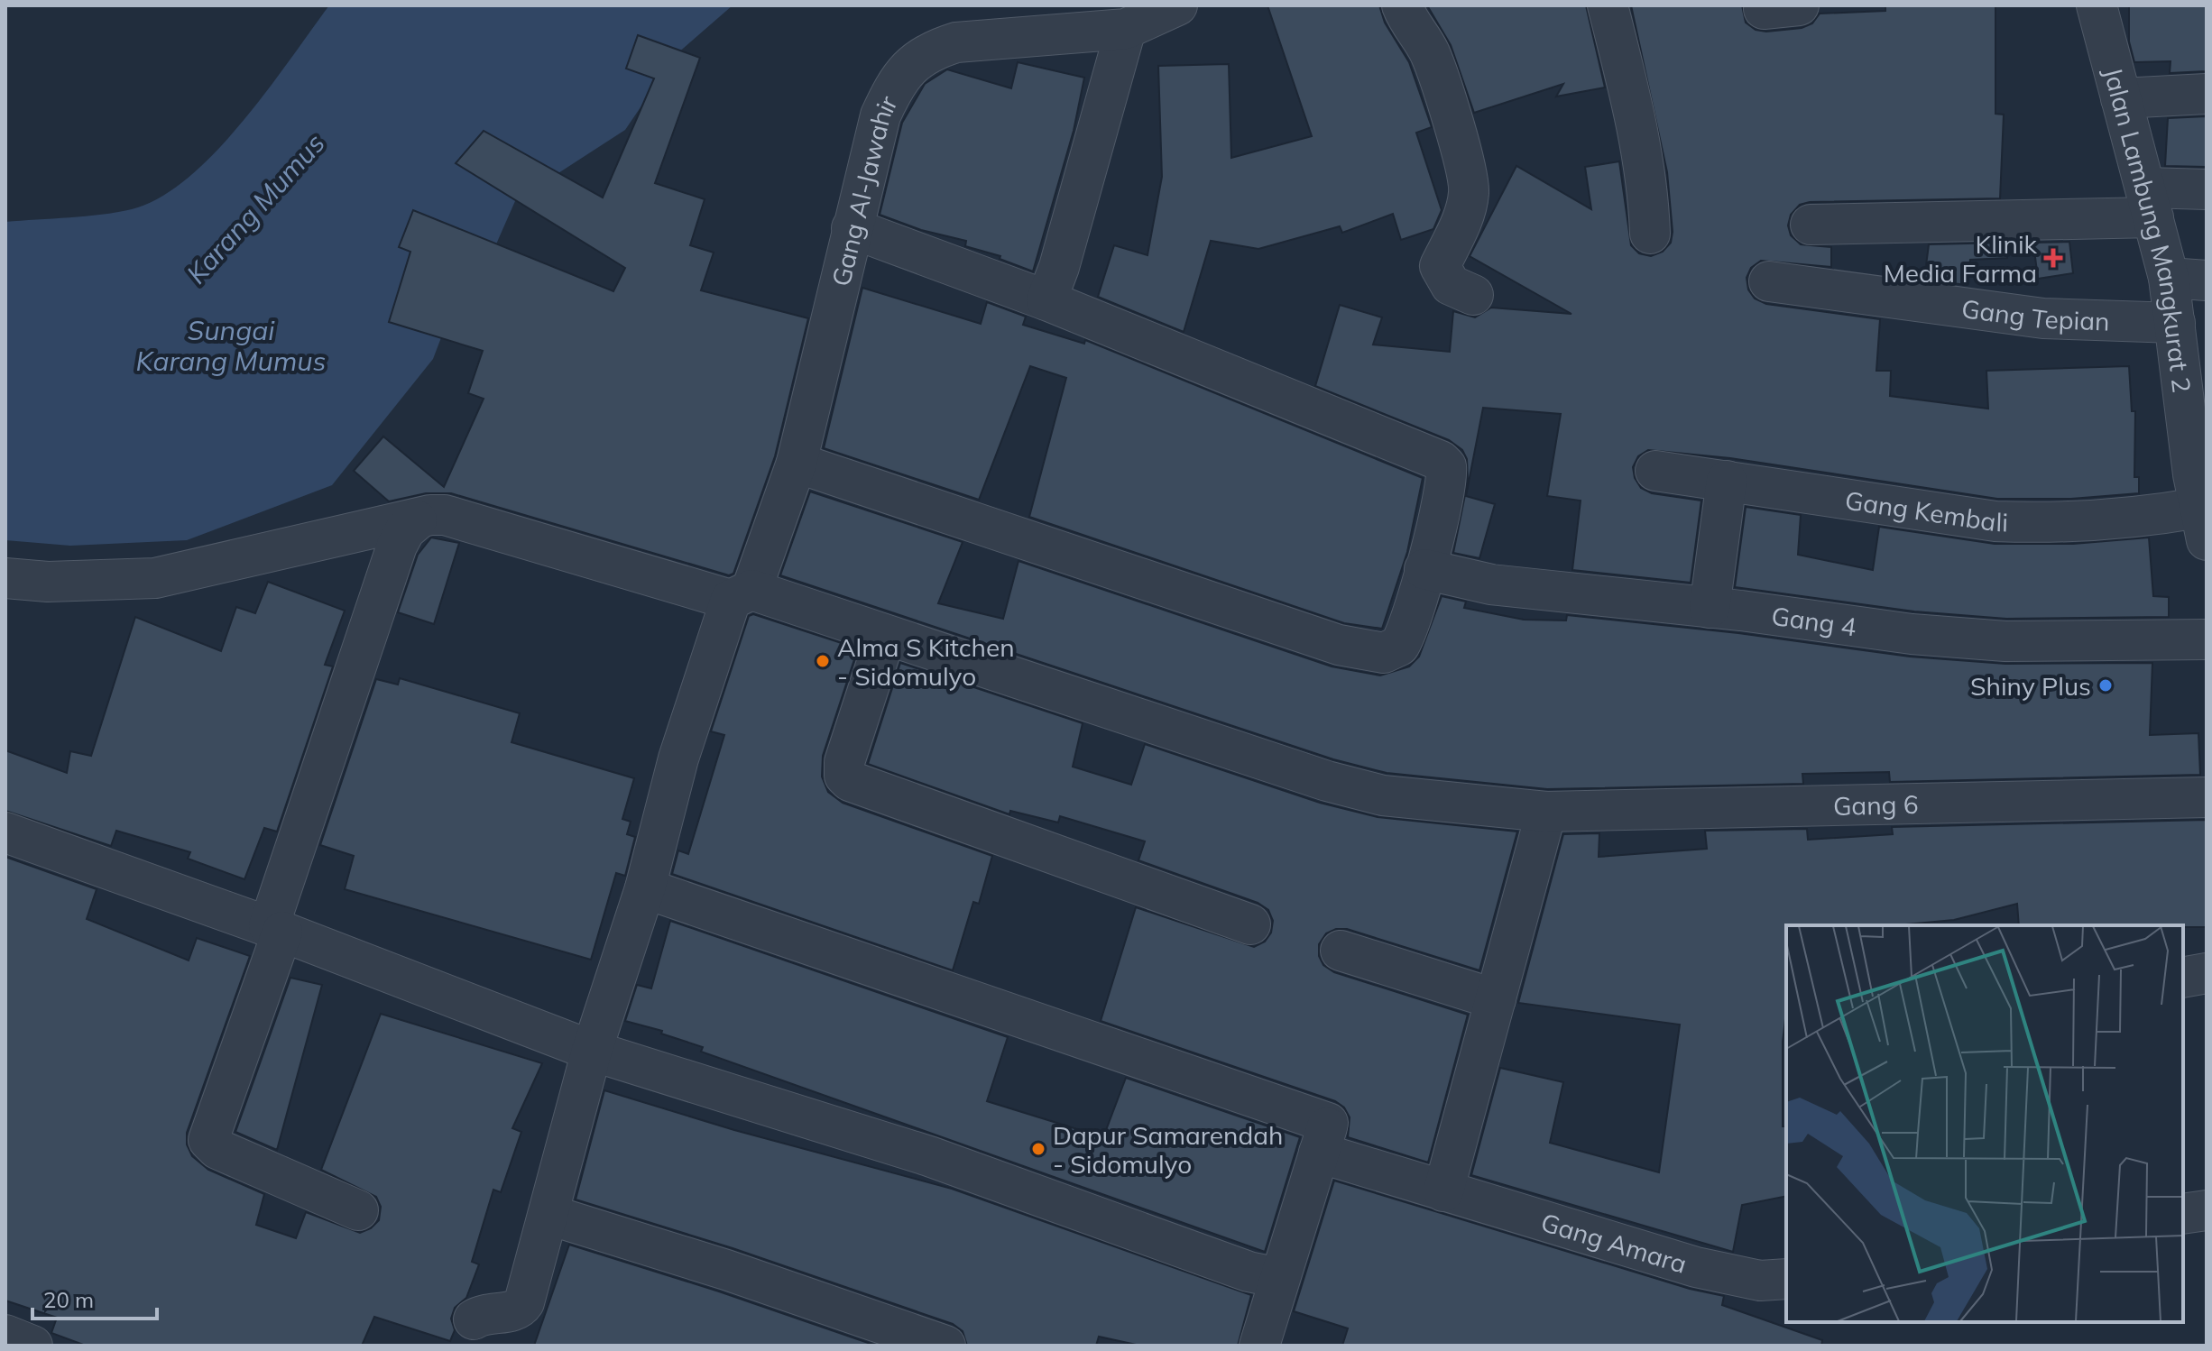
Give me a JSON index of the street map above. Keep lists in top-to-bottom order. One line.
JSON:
{"streets":{"street":["Gang Al-Jawahir","Jalan Lambung Mangkurat 2","Gang Tepian","Gang Kembali","Gang 4","Gang 6","Gang Amara"]},"crossings":[["Gang Al-Jawahir","Gang 6"],["Gang Al-Jawahir","Gang Amara"],["Jalan Lambung Mangkurat 2","Gang Tepian"],["Jalan Lambung Mangkurat 2","Gang Kembali"]],"water":["Karang Mumus","Sungai Karang Mumus"],"places":{"health":["Klinik Media Farma"],"other":["Alma S Kitchen - Sidomulyo","Shiny Plus","Dapur Samarendah - Sidomulyo"]},"scale_bar":"20 m"}
